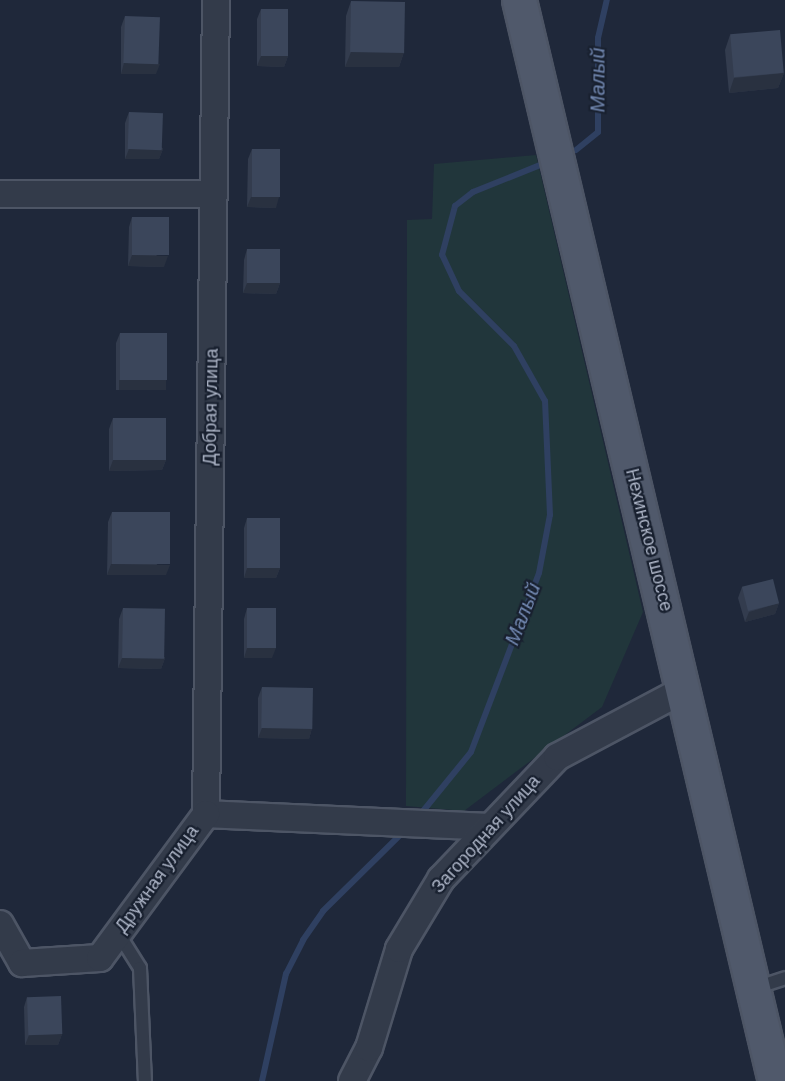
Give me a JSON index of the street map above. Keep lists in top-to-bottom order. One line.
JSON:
{"streets":{"main road":["Нехинское шоссе"],"street":["Добрая улица","Загородная улица","Дружная улица"]},"crossings":[["Добрая улица","Дружная улица"],["Нехинское шоссе","Загородная улица"],["Загородная улица","Дружная улица"]],"water":["Малый"]}
